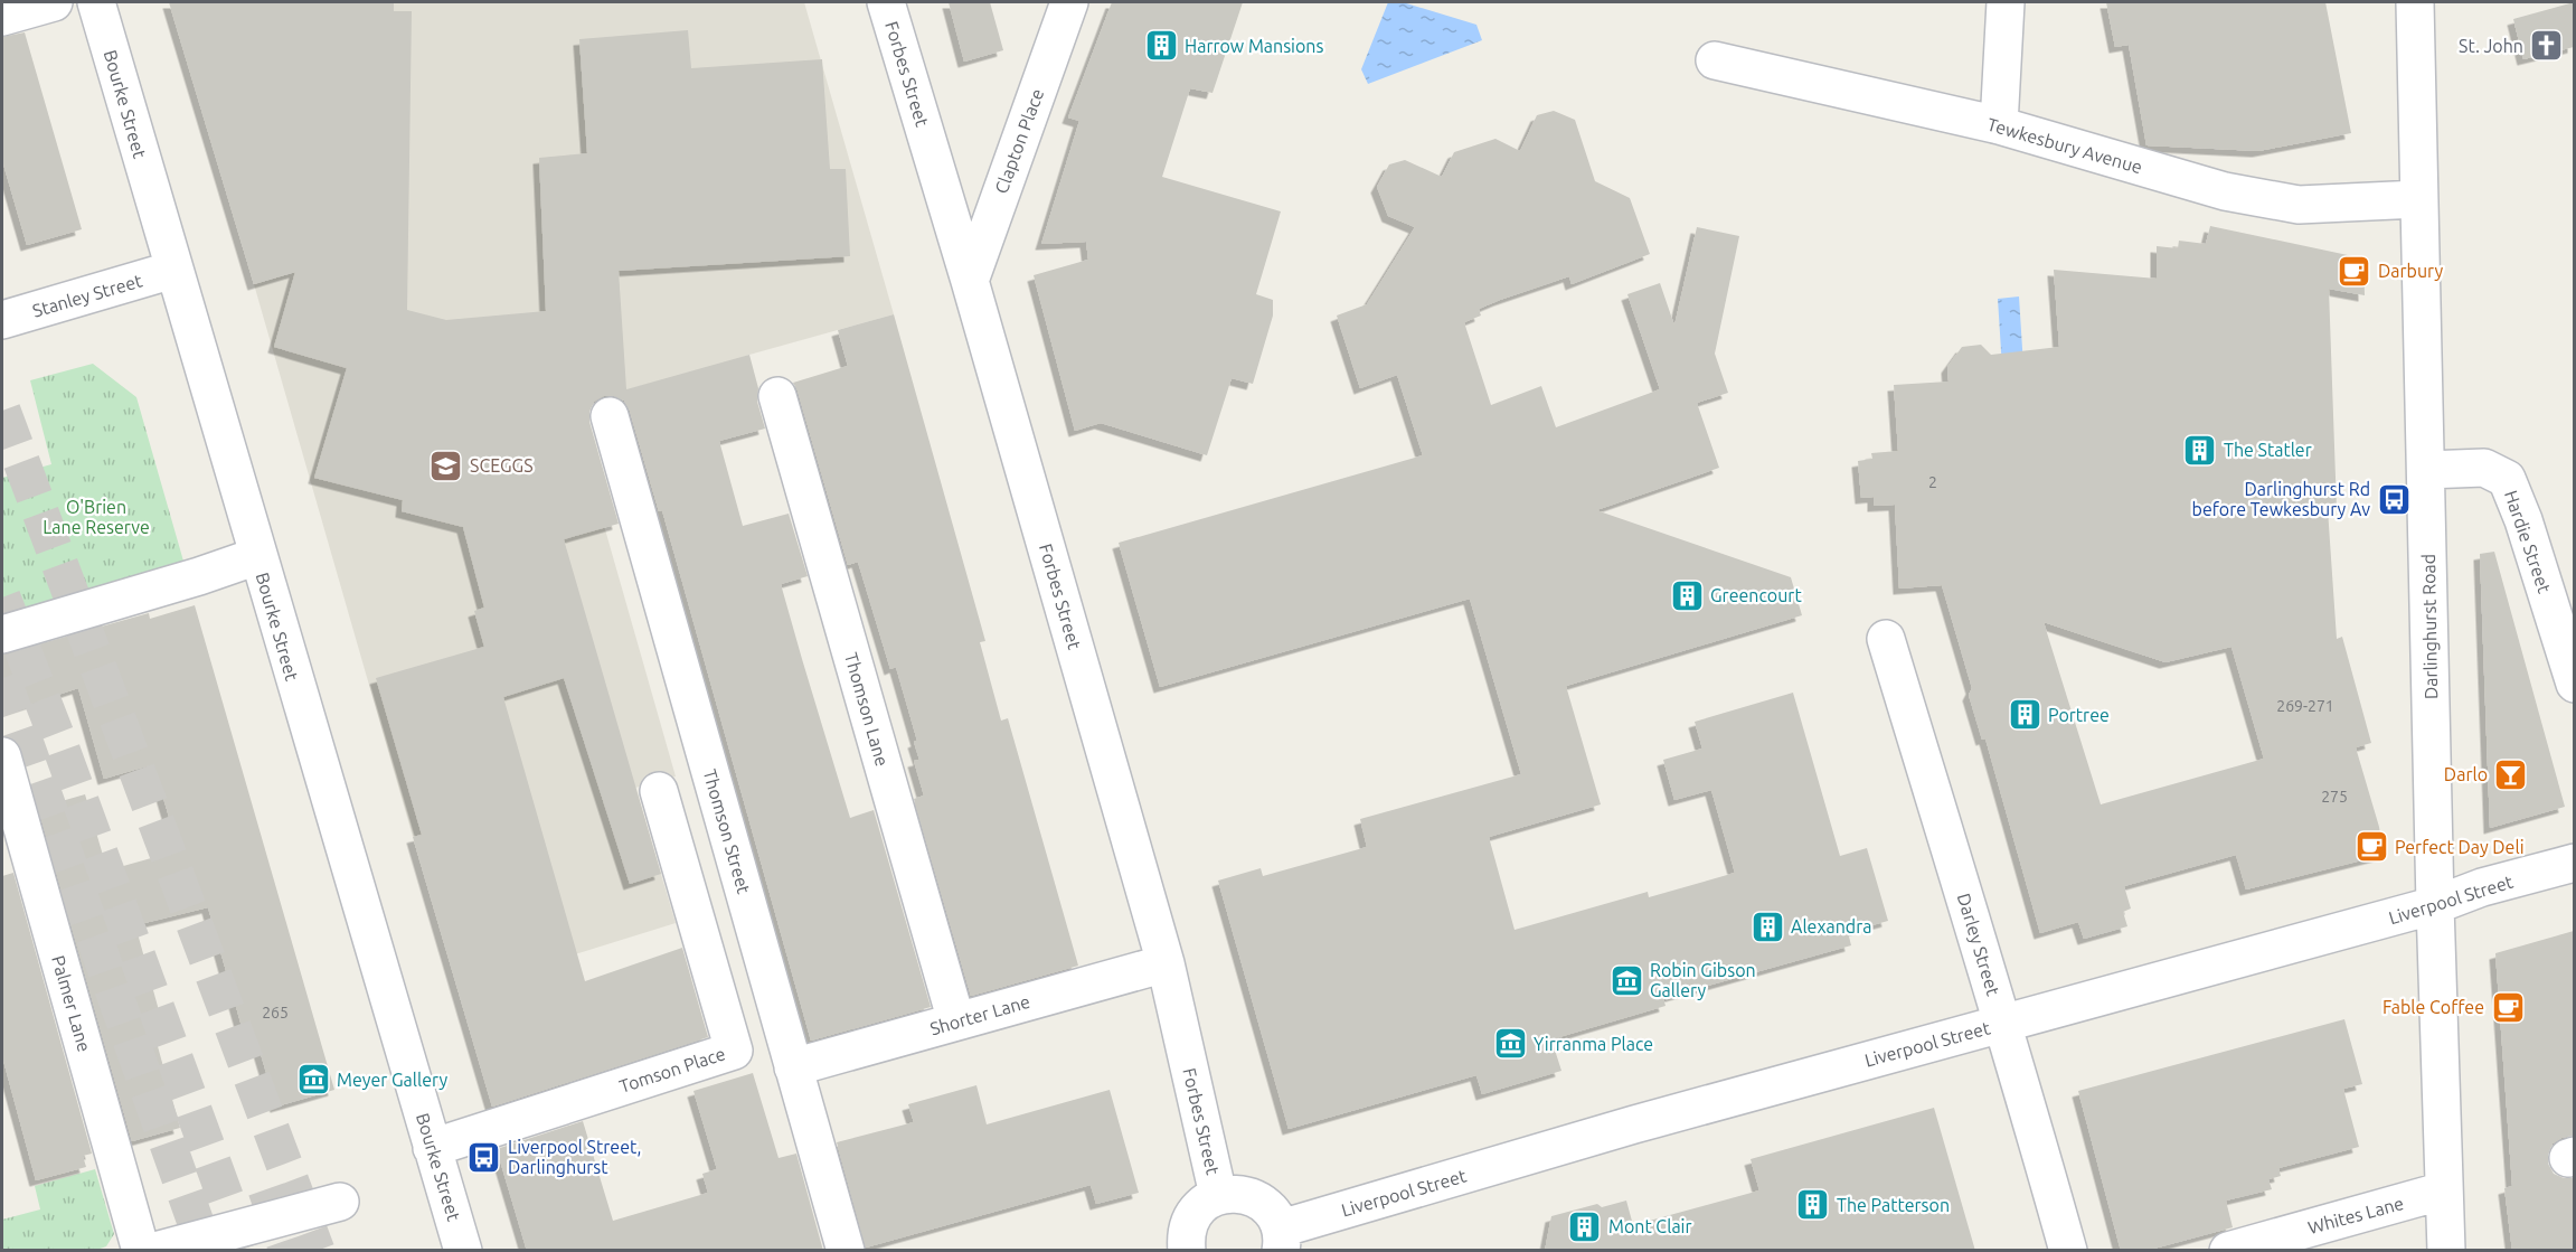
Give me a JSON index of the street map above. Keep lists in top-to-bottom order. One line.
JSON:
{"streets":{"street":["Forbes Street","Bourke Street","Clapton Place","Tewkesbury Avenue","Stanley Street","Hardie Street","Darlinghurst Road","Thomson Lane","Thomson Street","Liverpool Street","Darley Street","Palmer Lane","Shorter Lane","Tomson Place","Whites Lane"]},"crossings":[["Forbes Street","Clapton Place"],["Forbes Street","Shorter Lane"],["Bourke Street","Stanley Street"],["Bourke Street","Tomson Place"],["Tewkesbury Avenue","Darlinghurst Road"],["Hardie Street","Darlinghurst Road"],["Darlinghurst Road","Liverpool Street"],["Darlinghurst Road","Whites Lane"],["Thomson Lane","Shorter Lane"],["Thomson Street","Shorter Lane"],["Liverpool Street","Darley Street"]],"parks":["O'Brien Lane Reserve"],"places":{"building":["Harrow Mansions","The Statler","Greencourt","Portree","Alexandra","The Patterson","Mont Clair"],"church":["St. John"],"cafe":["Darbury","Perfect Day Deli","Fable Coffee"],"school or university":["SCEGGS"],"bus stop":["Darlinghurst Rd before Tewkesbury Av","Liverpool Street, Darlinghurst"],"bar":["Darlo"],"museum":["Robin Gibson Gallery","Yirranma Place","Meyer Gallery"]},"house_numbers":["2","269-271","275","265"]}
